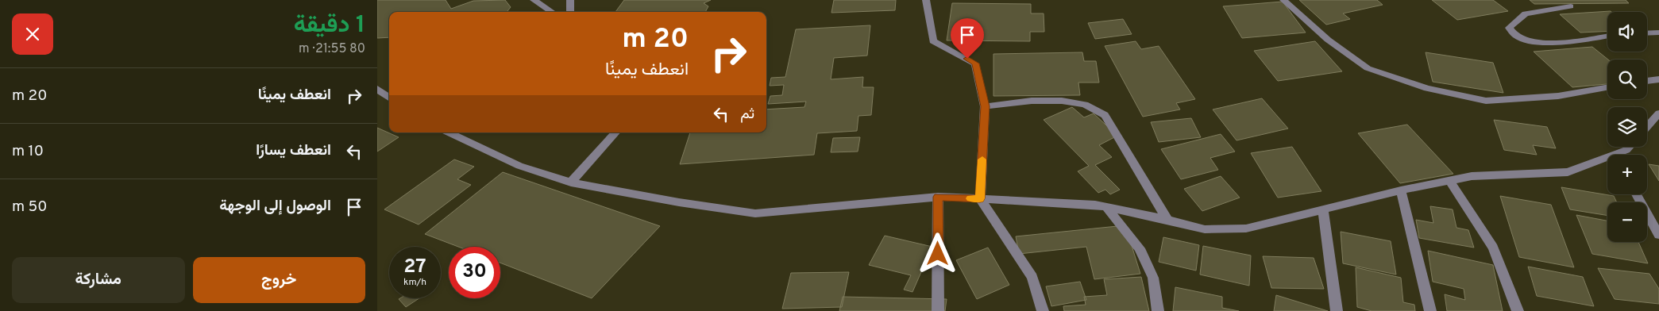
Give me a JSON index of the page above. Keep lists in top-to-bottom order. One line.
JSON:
{"page":{"heading":["1 دقيقة","80 m · 21:55"],"map_buttons":["+","−"],"turn":["20 m","انعطف يمينًا"],"list":[{"name":"انعطف يمينًا","value":"20 m"},{"name":"انعطف يسارًا","value":"10 m"},{"name":"الوصول إلى الوجهة","value":"50 m"}],"then":"ثم","speed":"27 km/h","limit":"30","buttons":["خروج","مشاركة"]}}
